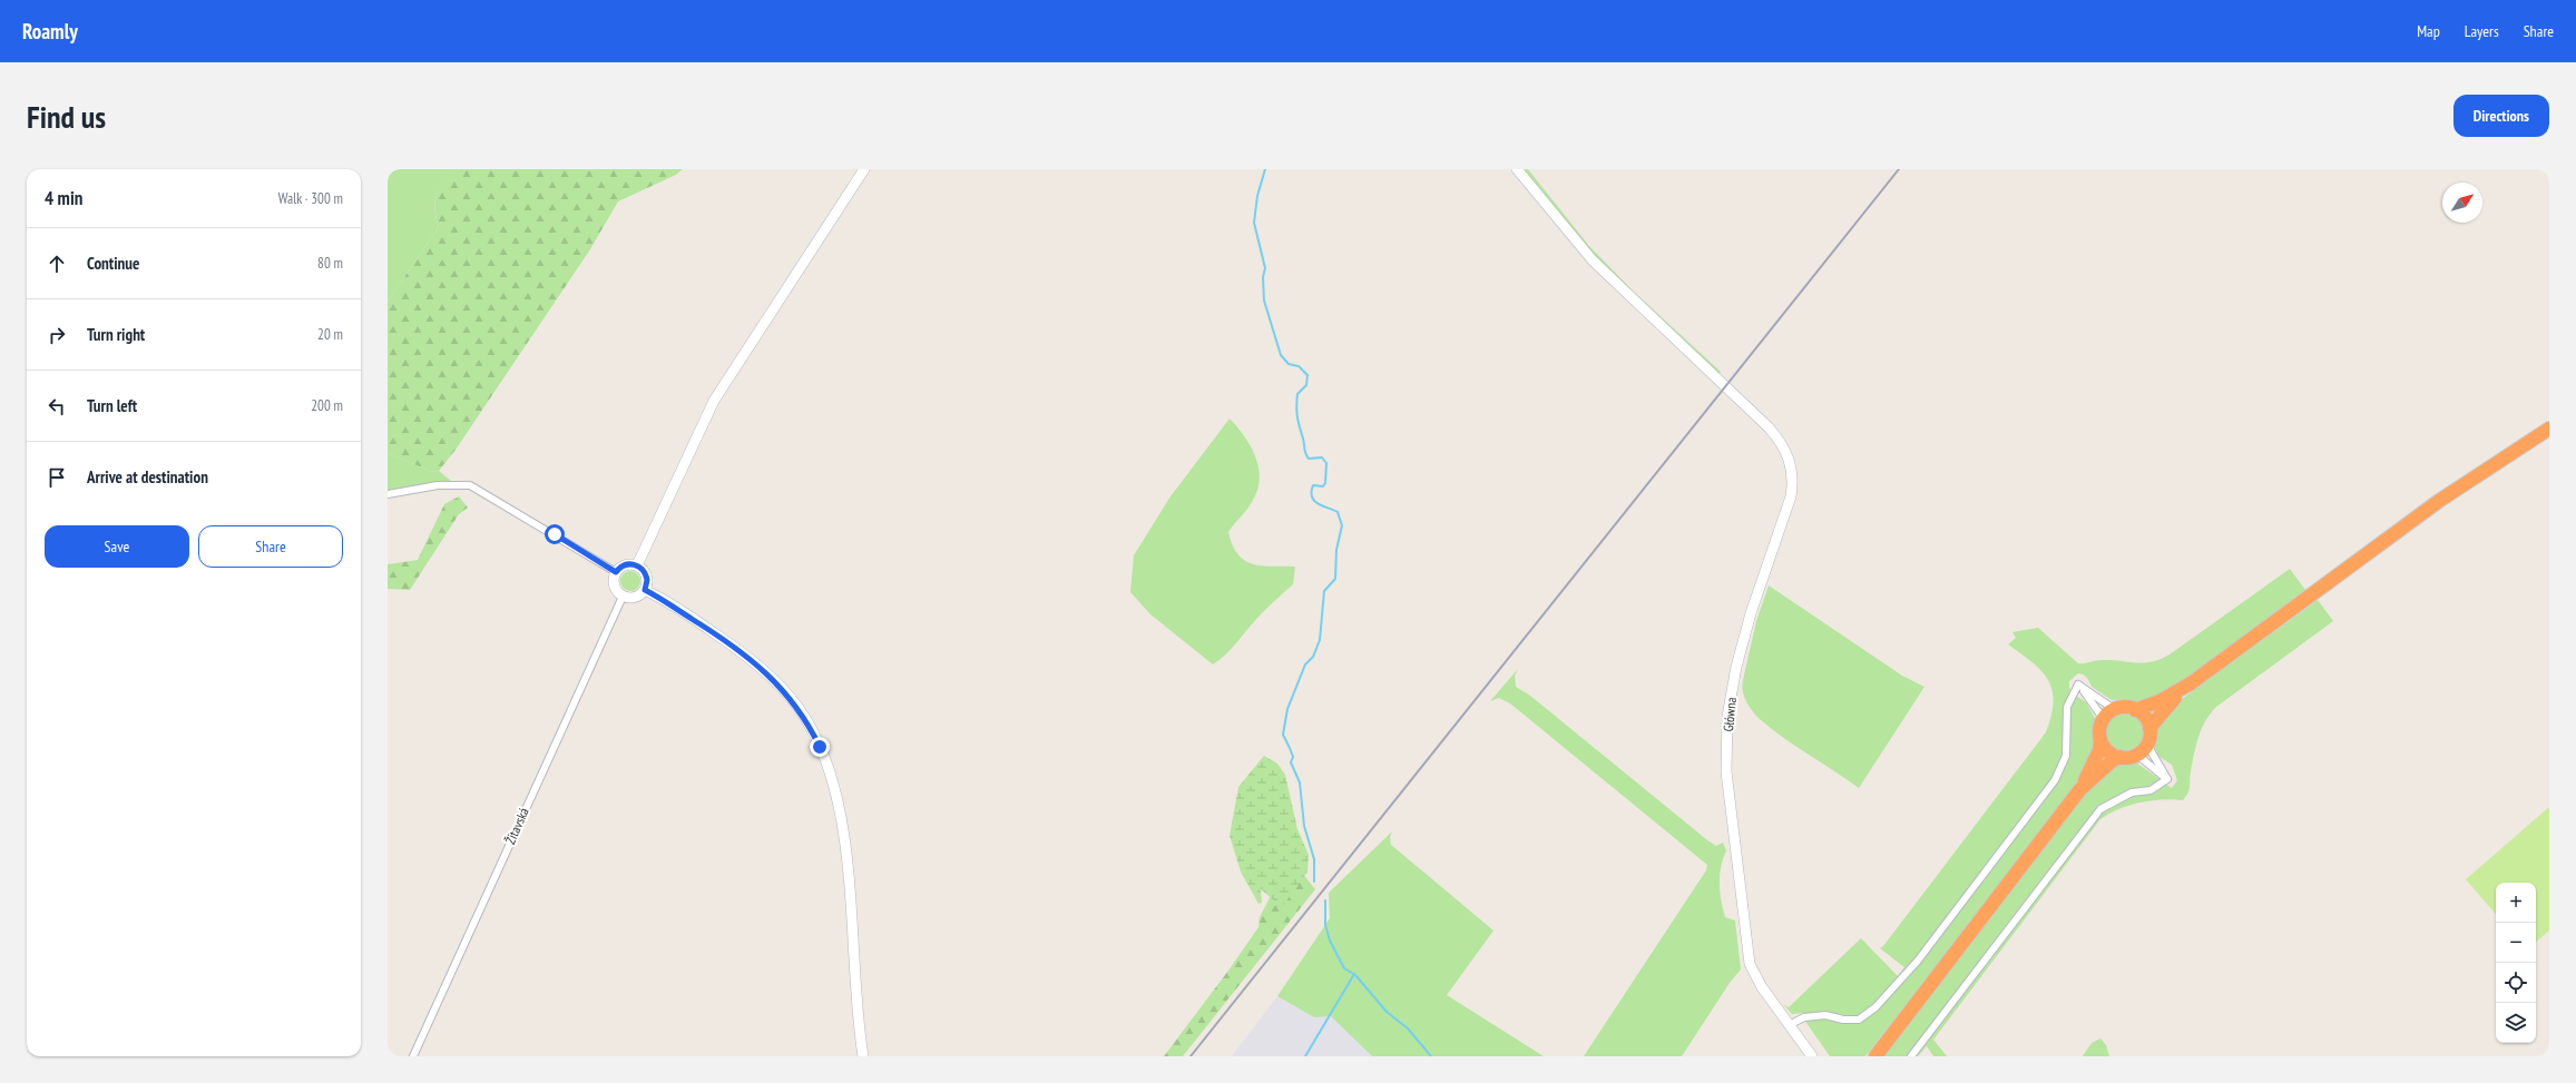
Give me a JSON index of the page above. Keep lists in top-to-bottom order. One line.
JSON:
{"streets":{"main road":["Główna"],"street":["Žitavská"]},"north":"top right","page":{"header":"Roamly","nav":["Map","Layers","Share"],"buttons":["Directions",["Save","Share"]],"title":"Find us","heading":["4 min","Walk · 300 m"],"list":[["Continue","80 m"],["Turn right","20 m"],["Turn left","200 m"],"Arrive at destination"],"map_buttons":["+","−"]}}
